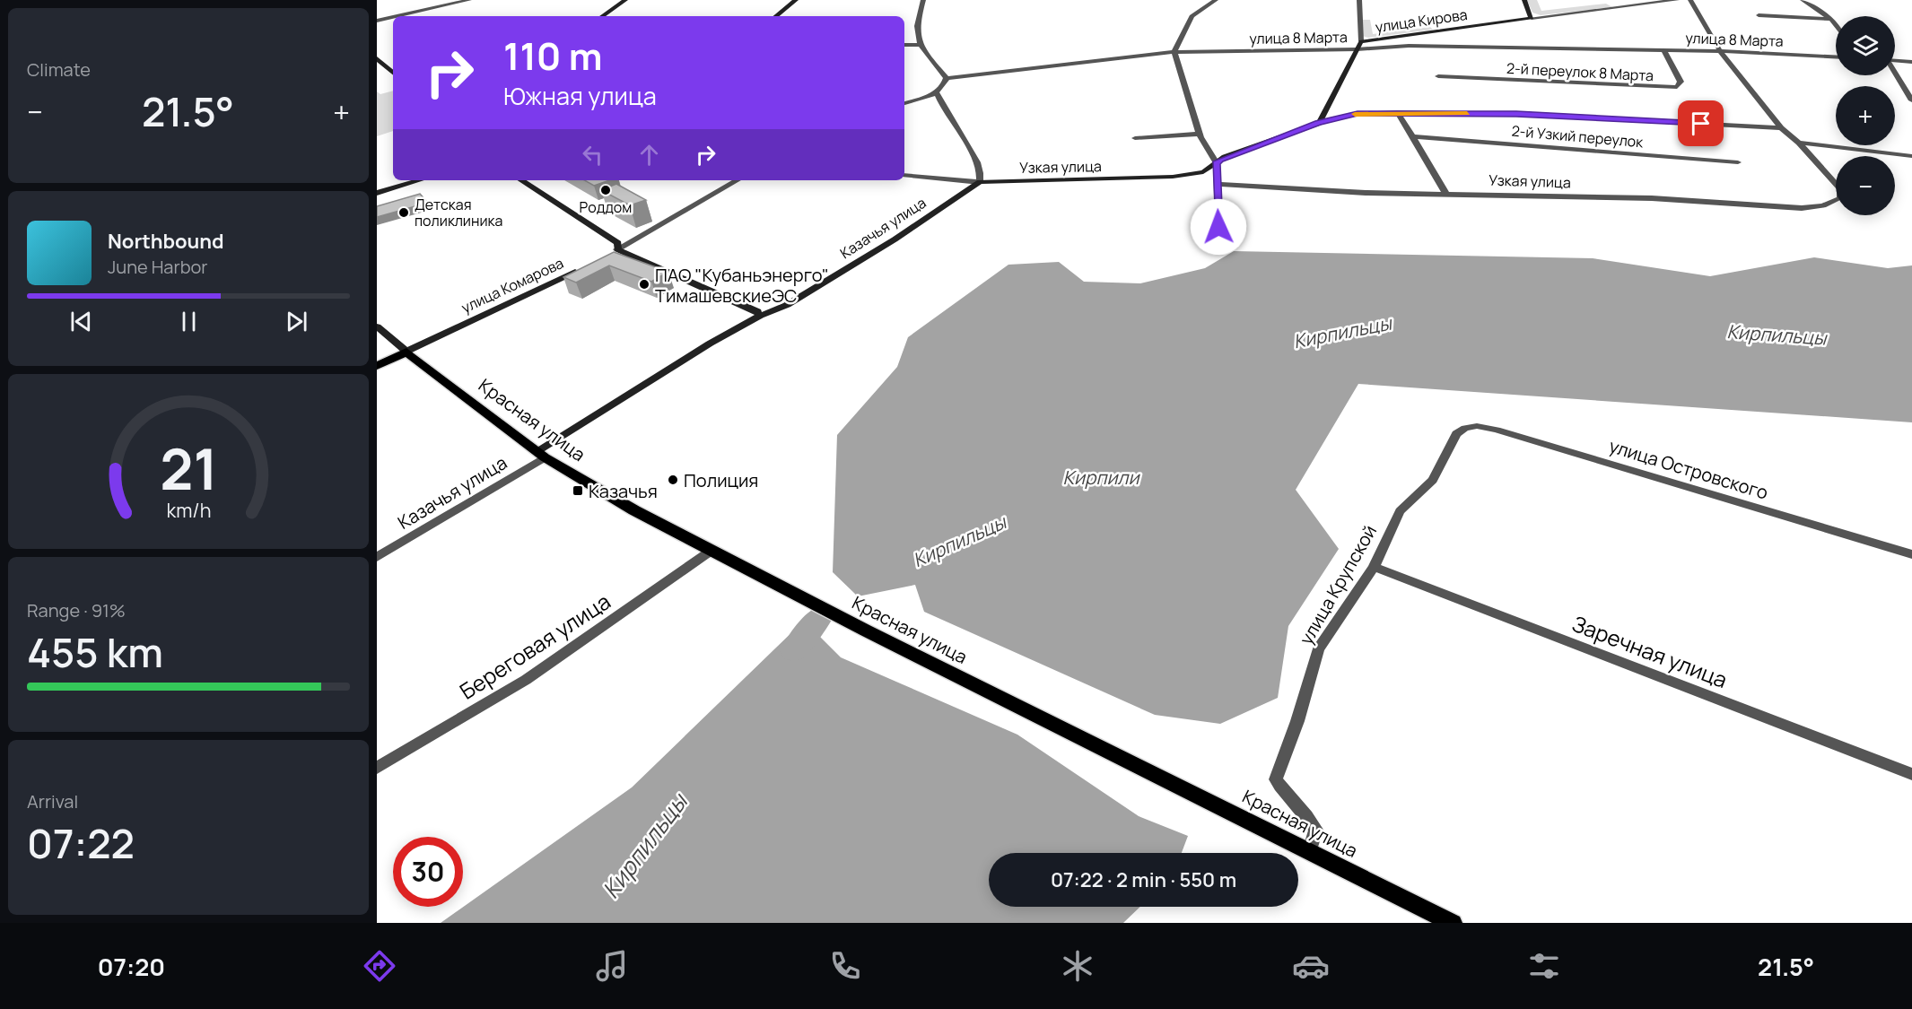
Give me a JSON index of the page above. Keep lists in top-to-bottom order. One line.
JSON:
{"streets":{"main road":["улица Кирова","Узкая улица","Казачья улица","улица Комарова","Красная улица"],"street":["улица 8 Марта","2-й переулок 8 Марта","2-й Узкий переулок","улица Островского","улица Крупской","Береговая улица","Заречная улица"]},"crossings":[["улица 8 Марта","2-й переулок 8 Марта"],["Узкая улица","Казачья улица"],["Казачья улица","Красная улица"],["улица Комарова","Красная улица"],["Красная улица","улица Крупской"],["Красная улица","Береговая улица"],["улица Островского","улица Крупской"],["улица Крупской","Заречная улица"]],"water":["Кирпильцы","Кирпили"],"places":{"other":["Роддом","Детская поликлиника","ПАО \"Кубаньэнерго\" ТимашевскиеЭС","Полиция"],"transit":["Казачья"]},"page":{"tile":["Climate",["Range · 91%","455 km"],["Arrival","07:22"]],"map_buttons":["+","−"],"turn":["110 m","Южная улица"],"heat":["−","21.5°","+"],"song":["Northbound","June Harbor"],"limit":"30","trip":"07:22 · 2 min · 550 m","tabs":["07:20","21.5°"],"gauge":["21","km/h"]}}
